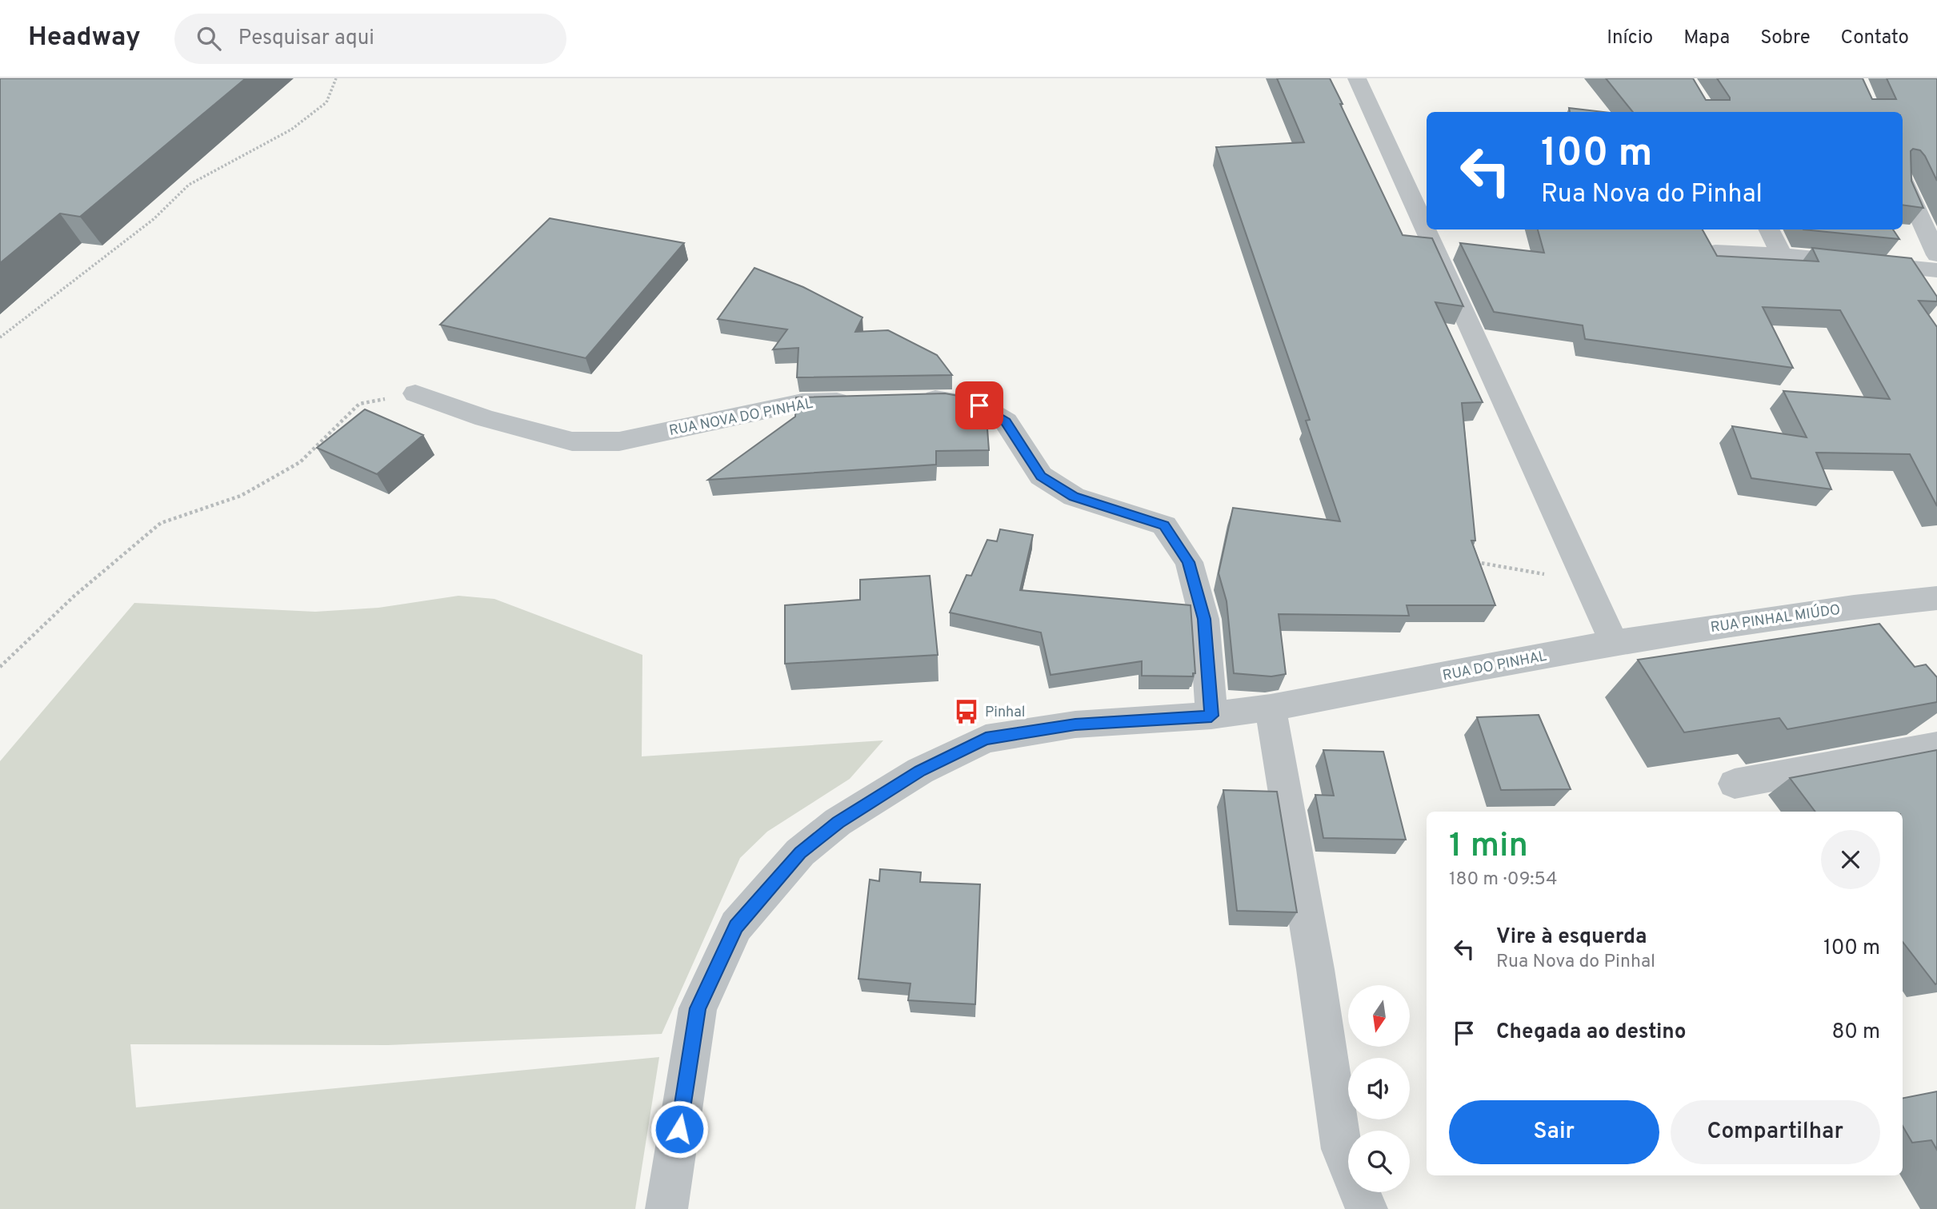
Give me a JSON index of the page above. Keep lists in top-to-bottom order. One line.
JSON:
{"streets":{"street":["RUA NOVA DO PINHAL","RUA PINHAL MIÚDO","RUA DO PINHAL"]},"crossings":[["RUA PINHAL MIÚDO","RUA DO PINHAL"]],"places":{"bus stop":["Pinhal"]},"north":"bottom","page":{"header":"Headway","search":"Pesquisar aqui","nav":["Início","Mapa","Sobre","Contato"],"turn":["100 m","Rua Nova do Pinhal"],"heading":["1 min","180 m · 09:54"],"list":[{"name":"Vire à esquerda","note":"Rua Nova do Pinhal","value":"100 m"},{"name":"Chegada ao destino","value":"80 m"}],"buttons":["Sair","Compartilhar"]}}
